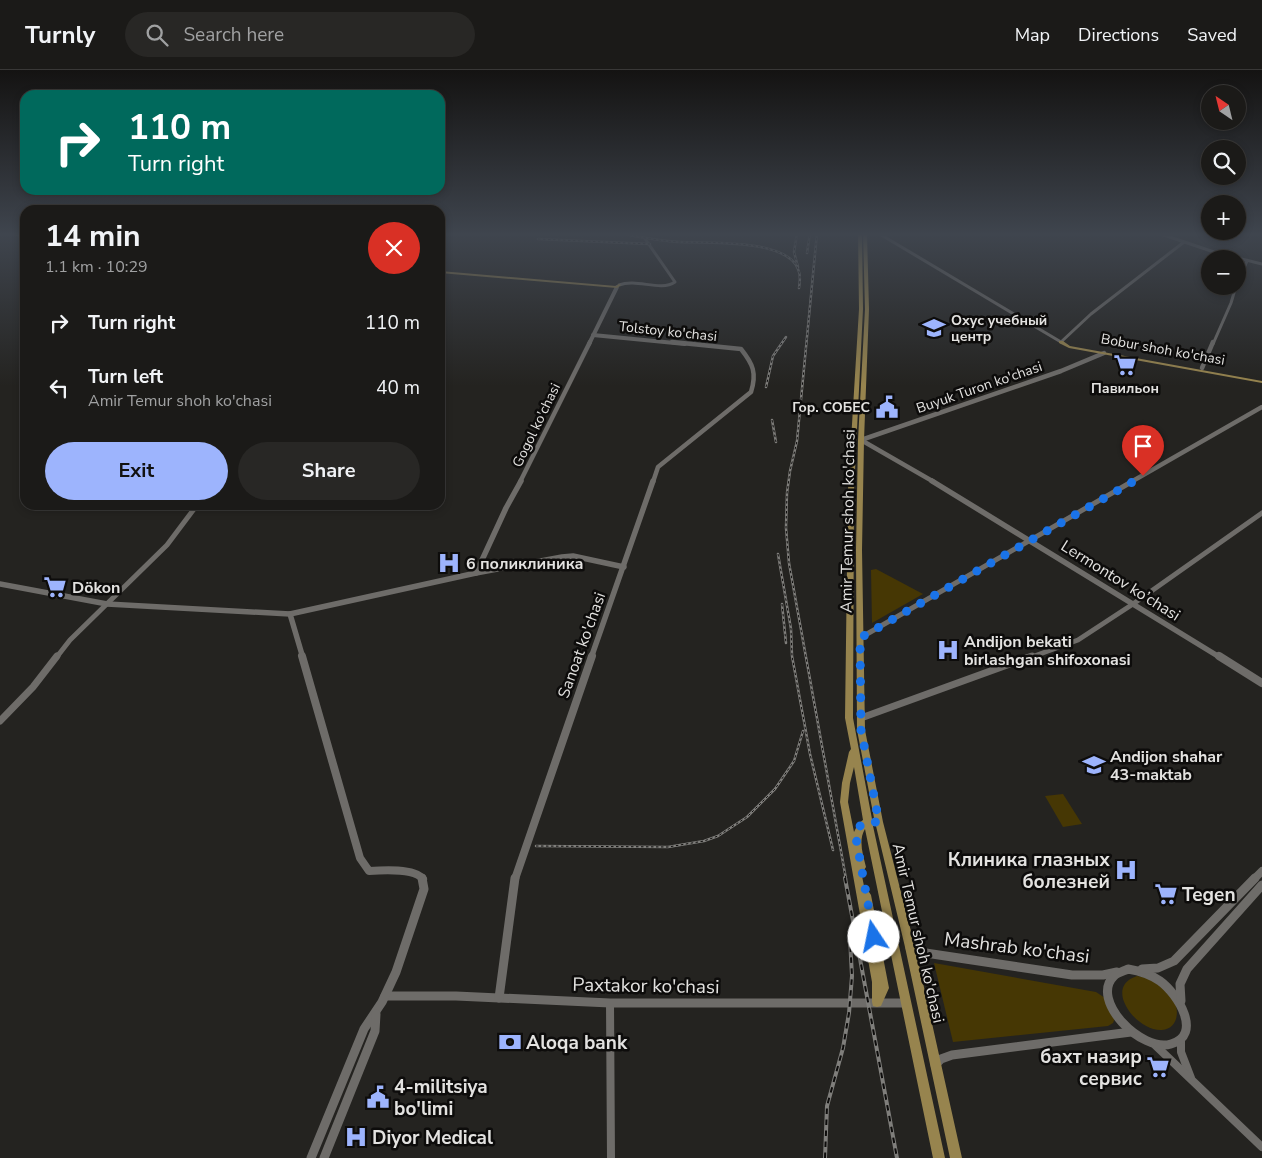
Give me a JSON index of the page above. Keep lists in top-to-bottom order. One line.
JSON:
{"streets":{"main road":["Tolstoy ko'chasi","Bobur shoh ko'chasi","Gogol ko'chasi","Amir Temur shoh ko'chasi","Lermontov ko’chasi","Sanoat ko'chasi","Mashrab ko'chasi","Paxtakor ko'chasi"],"street":["Buyuk Turon ko'chasi"]},"crossings":[["Tolstoy ko'chasi","Gogol ko'chasi"],["Tolstoy ko'chasi","Sanoat ko'chasi"],["Bobur shoh ko'chasi","Buyuk Turon ko'chasi"],["Buyuk Turon ko'chasi","Amir Temur shoh ko'chasi"],["Buyuk Turon ko'chasi","Lermontov ko’chasi"],["Amir Temur shoh ko'chasi","Lermontov ko’chasi"],["Amir Temur shoh ko'chasi","Mashrab ko'chasi"],["Amir Temur shoh ko'chasi","Paxtakor ko'chasi"],["Sanoat ko'chasi","Paxtakor ko'chasi"]],"places":{"school or university":["Охус учебный центр","Andijon shahar 43-maktab"],"supermarket":["Павильон","Dökon","Tegen","бахт назир сервис"],"public building":["Гор. СОБЕС","4-militsiya bo'limi"],"hospital":["6 поликлиника","Аndijon bekati birlashgan shifoxonasi","Клиника глазных болезней","Diyor Medical"],"bank":["Aloqa bank"]},"north":"top left","page":{"header":"Turnly","search":"Search here","nav":["Map","Directions","Saved"],"map_buttons":["+","−"],"turn":["110 m","Turn right"],"heading":["14 min","1.1 km · 10:29"],"list":[{"name":"Turn right","value":"110 m"},{"name":"Turn left","note":"Amir Temur shoh ko'chasi","value":"40 m"}],"buttons":["Exit","Share"]}}
